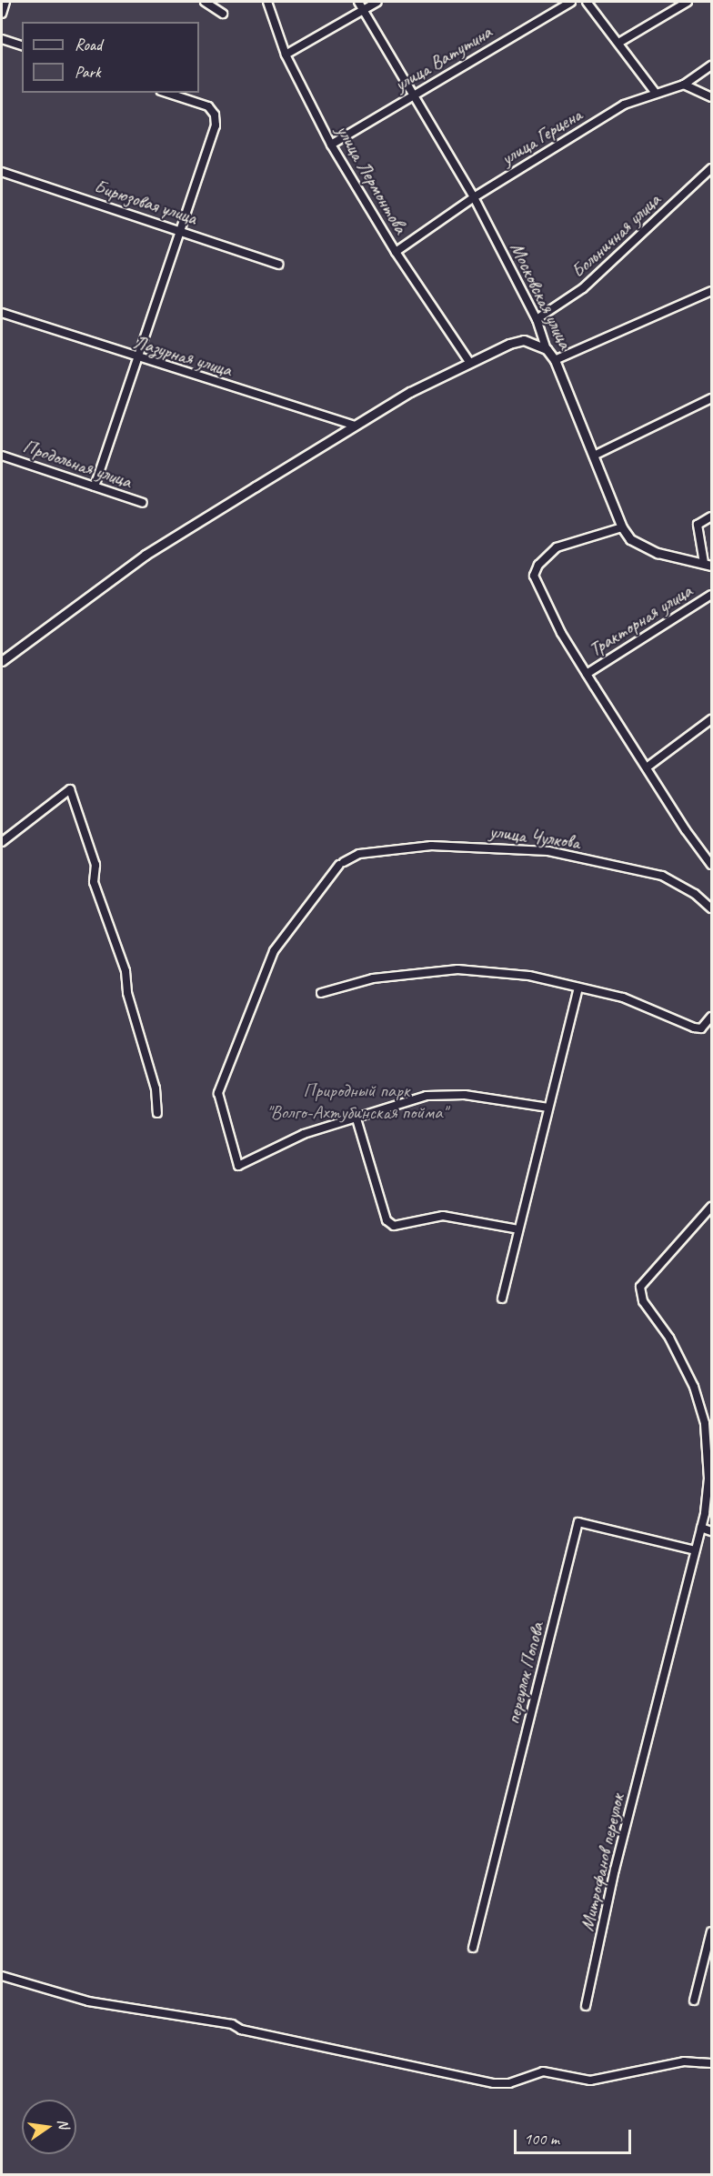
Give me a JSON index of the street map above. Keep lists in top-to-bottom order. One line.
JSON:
{"streets":{"street":["улица Ватутина","улица Герцена","улица Лермонтова","Бирюзовая улица","Больничная улица","Московская улица","Лазурная улица","Продольная улица","Тракторная улица","улица Чулкова","переулок Попова","Митрофанов переулок"]},"crossings":[["улица Ватутина","улица Лермонтова"],["улица Ватутина","Московская улица"],["улица Герцена","улица Лермонтова"],["улица Герцена","Московская улица"],["Больничная улица","Московская улица"],["переулок Попова","Митрофанов переулок"]],"parks":["Природный парк \"Волго-Ахтубинская пойма\""],"legend":["Road","Park"],"scale_bar":"100 m","north":"right"}
